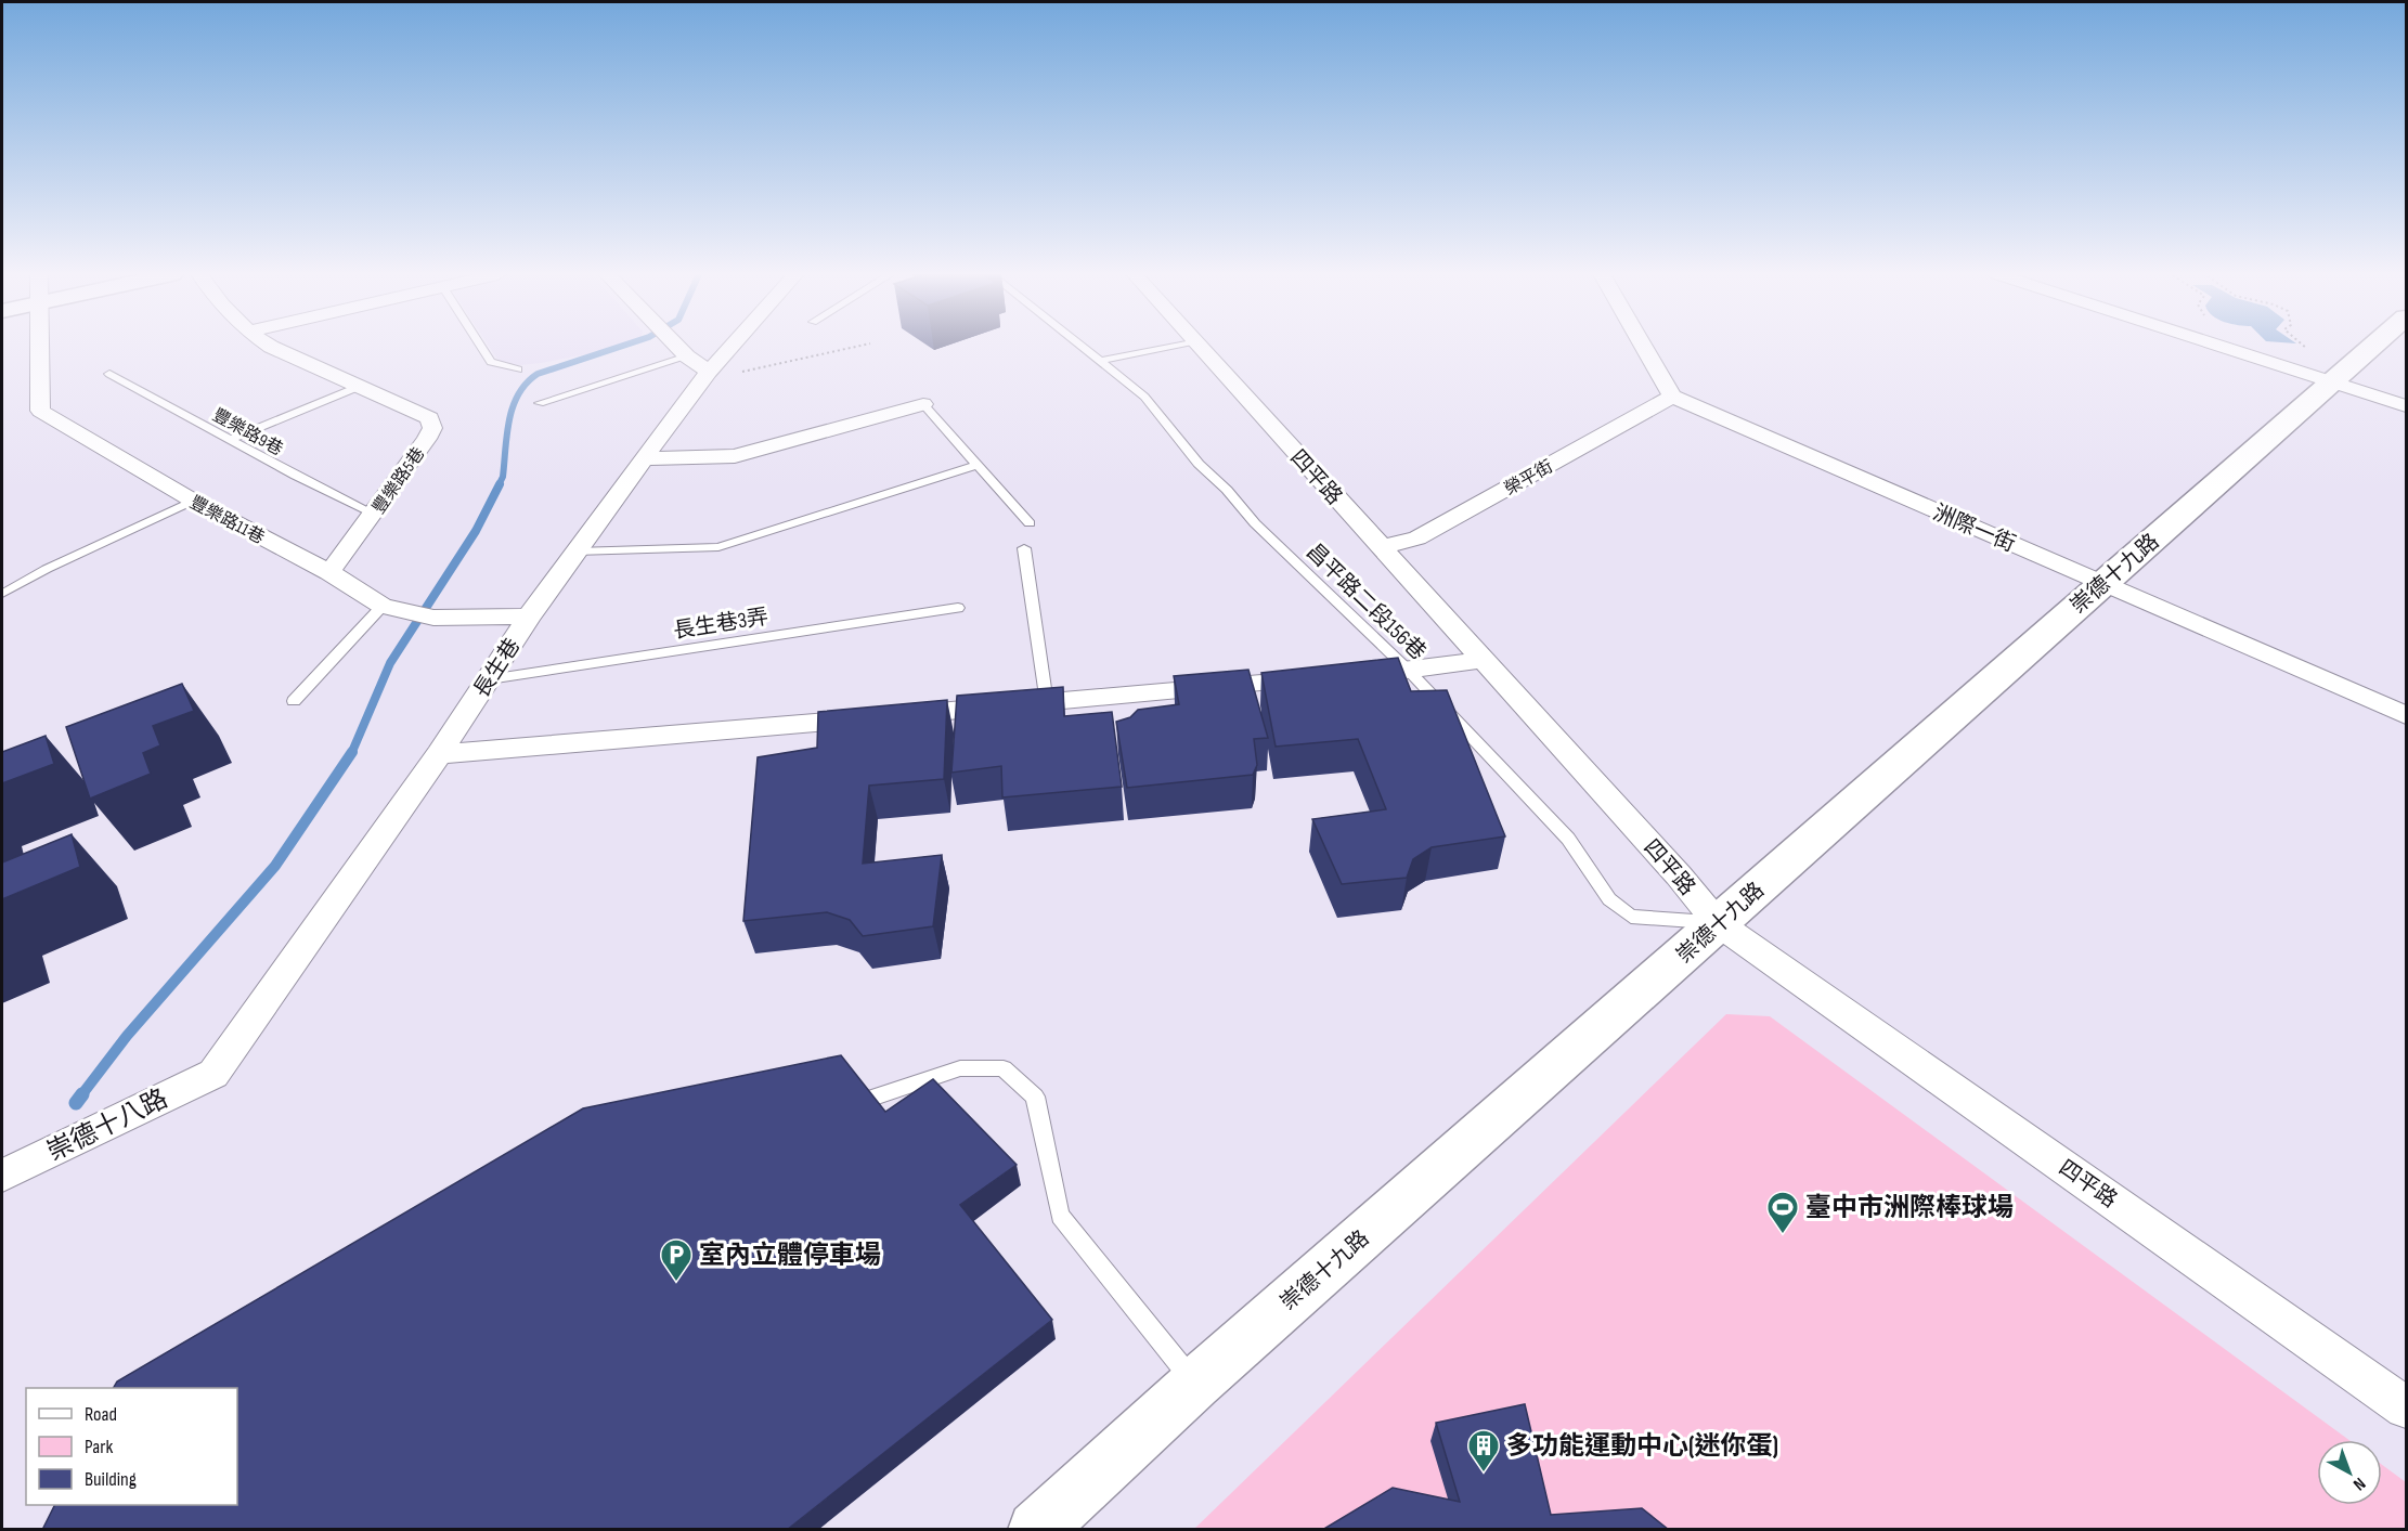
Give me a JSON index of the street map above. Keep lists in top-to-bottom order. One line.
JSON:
{"streets":{"street":["四平路","榮平街","豐樂路5巷","豐樂路11巷","洲際一街","崇德十九路","長生巷","崇德十八路"],"lane":["豐樂路9巷","昌平路二段156巷","長生巷3弄"]},"crossings":[["豐樂路9巷","豐樂路5巷"],["四平路","榮平街"],["四平路","崇德十九路"],["四平路","昌平路二段156巷"],["榮平街","洲際一街"],["豐樂路5巷","豐樂路11巷"],["豐樂路11巷","長生巷"],["洲際一街","崇德十九路"],["崇德十九路","昌平路二段156巷"],["長生巷3弄","長生巷"],["長生巷","崇德十八路"]],"places":{"sports":["臺中市洲際棒球場"],"parking":["室內立體停車場"],"building":["多功能運動中心(迷你蛋)"]},"legend":["Road","Park","Building"],"north":"bottom right"}
